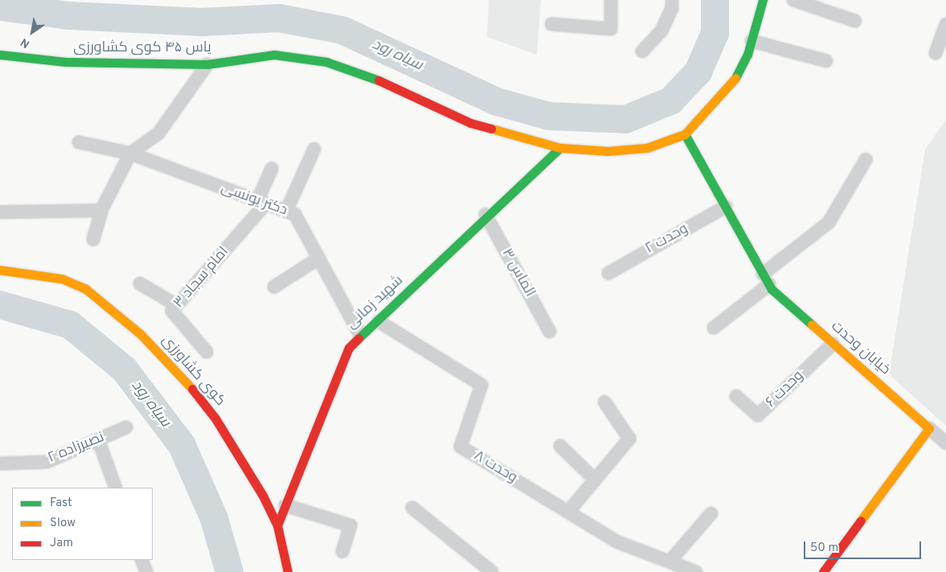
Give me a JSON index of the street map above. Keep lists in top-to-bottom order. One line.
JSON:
{"streets":{"street":["یاس ۴۵ کوی کشاورزی","دکتر یونسی","وحدت ۲","الماس ۳","امام سجاد ۳","شهید زمانی","خیابان وحدت","کوی کشاورزی","وحدت ۶","نصیرزاده ۲","وحدت ۸"]},"crossings":[["یاس ۴۵ کوی کشاورزی","شهید زمانی"],["یاس ۴۵ کوی کشاورزی","خیابان وحدت"],["دکتر یونسی","امام سجاد ۳"],["دکتر یونسی","شهید زمانی"],["وحدت ۲","خیابان وحدت"],["الماس ۳","شهید زمانی"],["شهید زمانی","کوی کشاورزی"],["شهید زمانی","وحدت ۸"],["خیابان وحدت","وحدت ۶"]],"water":["سیاه رود"],"legend":["Fast","Slow","Jam"],"scale_bar":"50 m","north":"bottom left"}
